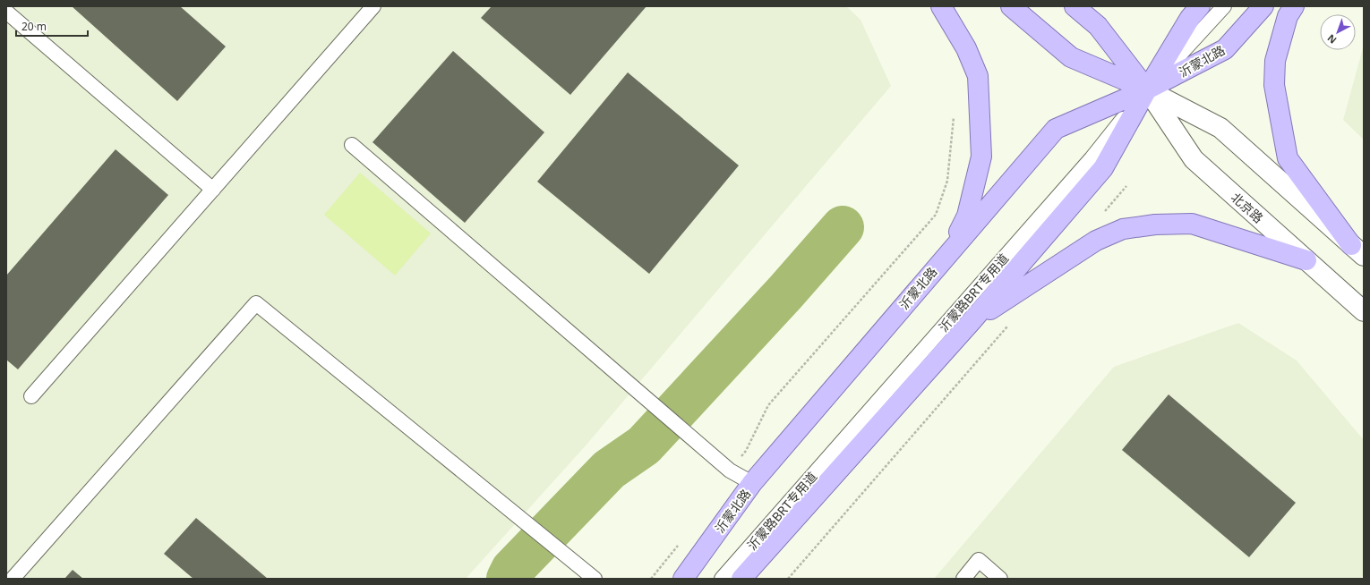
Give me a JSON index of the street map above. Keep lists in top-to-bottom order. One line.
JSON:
{"streets":{"main road":["沂蒙北路","北京路"],"lane":["沂蒙路BRT专用道"]},"crossings":[["沂蒙北路","北京路"],["沂蒙北路","沂蒙路BRT专用道"],["北京路","沂蒙路BRT专用道"]],"scale_bar":"20 m","north":"bottom left"}
